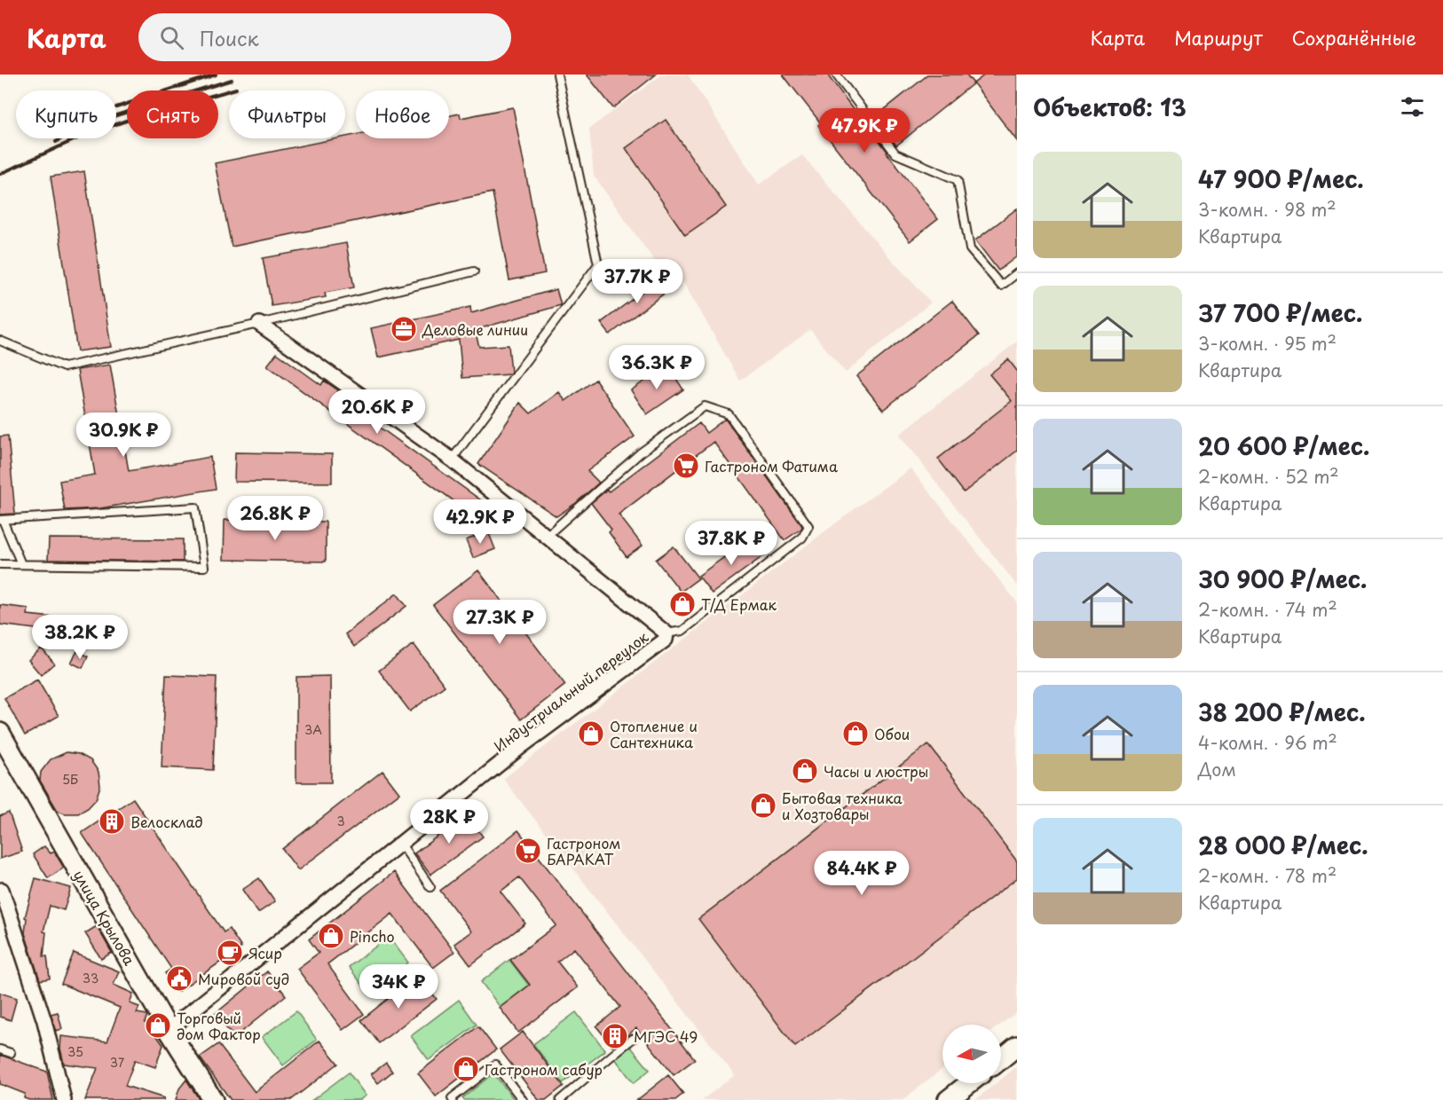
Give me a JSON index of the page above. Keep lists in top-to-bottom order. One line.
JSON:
{"streets":{"main road":["улица Крылова"],"street":["Индустриальный переулок"]},"crossings":[["Индустриальный переулок","улица Крылова"]],"places":{"office":["Деловые линии"],"supermarket":["Гастроном Фатима","Гастроном БАРАКАТ"],"shop":["Т/Д Ермак","Отопление и Сантехника","Обои","Часы и люстры","Бытовая техника и Хозтовары","Pincho","Торговый дом Фактор","Гастроном сабур"],"building":["Велосклад","МГЭС 49"],"cafe":["Ясир"],"public building":["Мировой суд"]},"house_numbers":["3А","5Б","3","33","35","37"],"north":"left","page":{"header":"Карта","search":"Поиск","nav":["Карта","Маршрут","Сохранённые"],"heading":"Объектов: 13","chip":["Купить","Снять","Фильтры","Новое"],"price":["47.9K ₽","37.7K ₽","36.3K ₽","20.6K ₽","30.9K ₽","26.8K ₽","42.9K ₽","37.8K ₽","27.3K ₽","38.2K ₽","28K ₽","84.4K ₽","34K ₽"],"list":[{"name":"47 900 ₽/мес.","note":"3-комн. · 98 m² · Квартира"},{"name":"37 700 ₽/мес.","note":"3-комн. · 95 m² · Квартира"},{"name":"20 600 ₽/мес.","note":"2-комн. · 52 m² · Квартира"},{"name":"30 900 ₽/мес.","note":"2-комн. · 74 m² · Квартира"},{"name":"38 200 ₽/мес.","note":"4-комн. · 96 m² · Дом"},{"name":"28 000 ₽/мес.","note":"2-комн. · 78 m² · Квартира"}]}}
